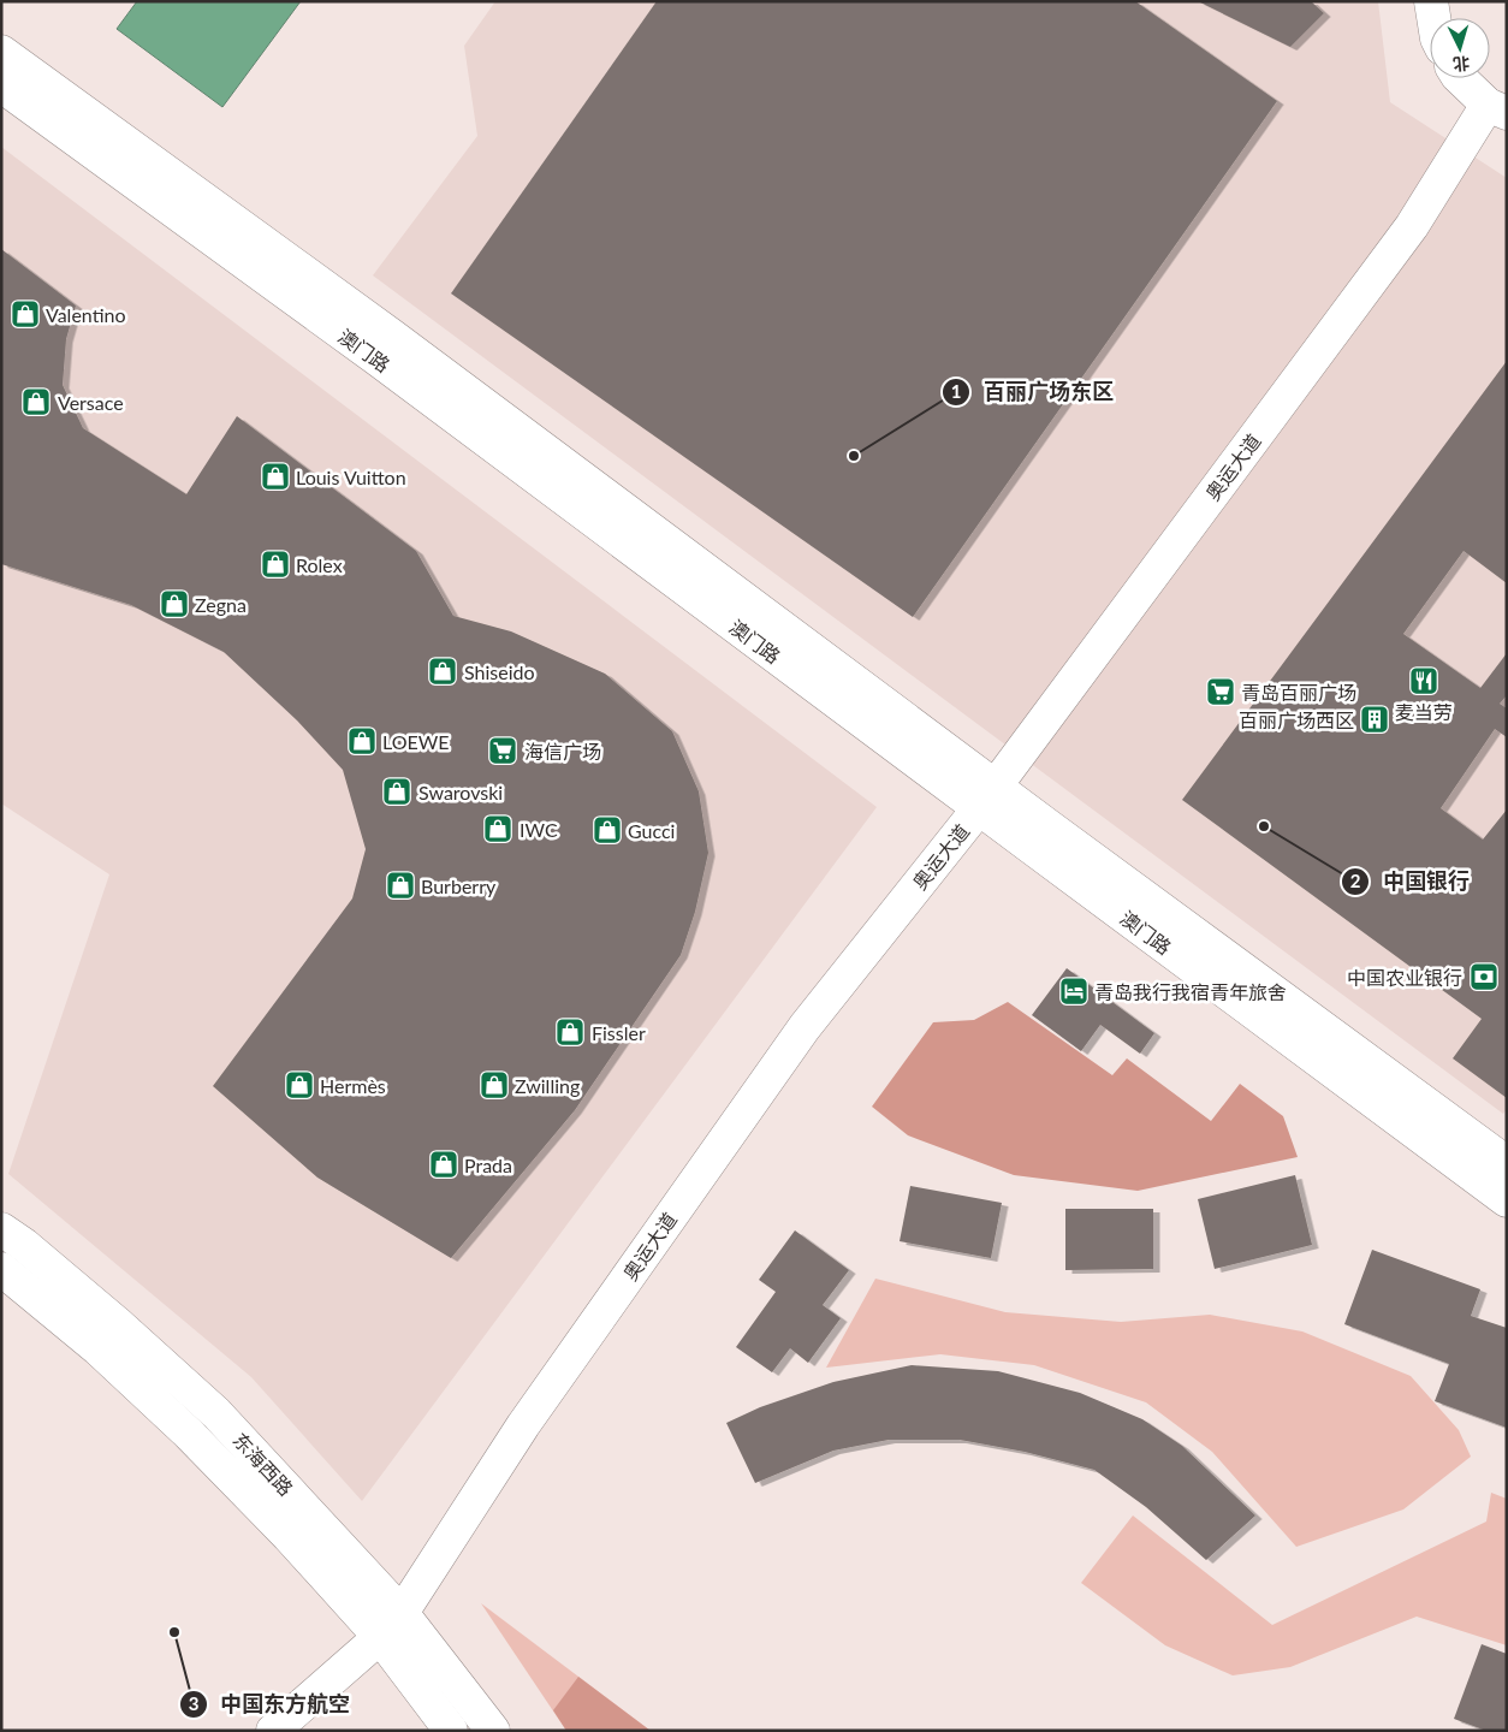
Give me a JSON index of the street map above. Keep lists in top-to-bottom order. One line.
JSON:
{"streets":{"main road":["澳门路","奥运大道","东海西路"]},"crossings":[["澳门路","奥运大道"],["奥运大道","东海西路"]],"places":{"shop":["Valentino","Versace","Louis Vuitton","Rolex","Zegna","Shiseido","LOEWE","Swarovski","IWC","Gucci","Burberry","Fissler","Hermès","Zwilling","Prada"],"other":["百丽广场东区","中国银行","中国东方航空"],"restaurant":["麦当劳"],"supermarket":["青岛百丽广场","海信广场"],"building":["百丽广场西区"],"bank":["中国农业银行"],"hotel":["青岛我行我宿青年旅舍"]},"north":"bottom"}
